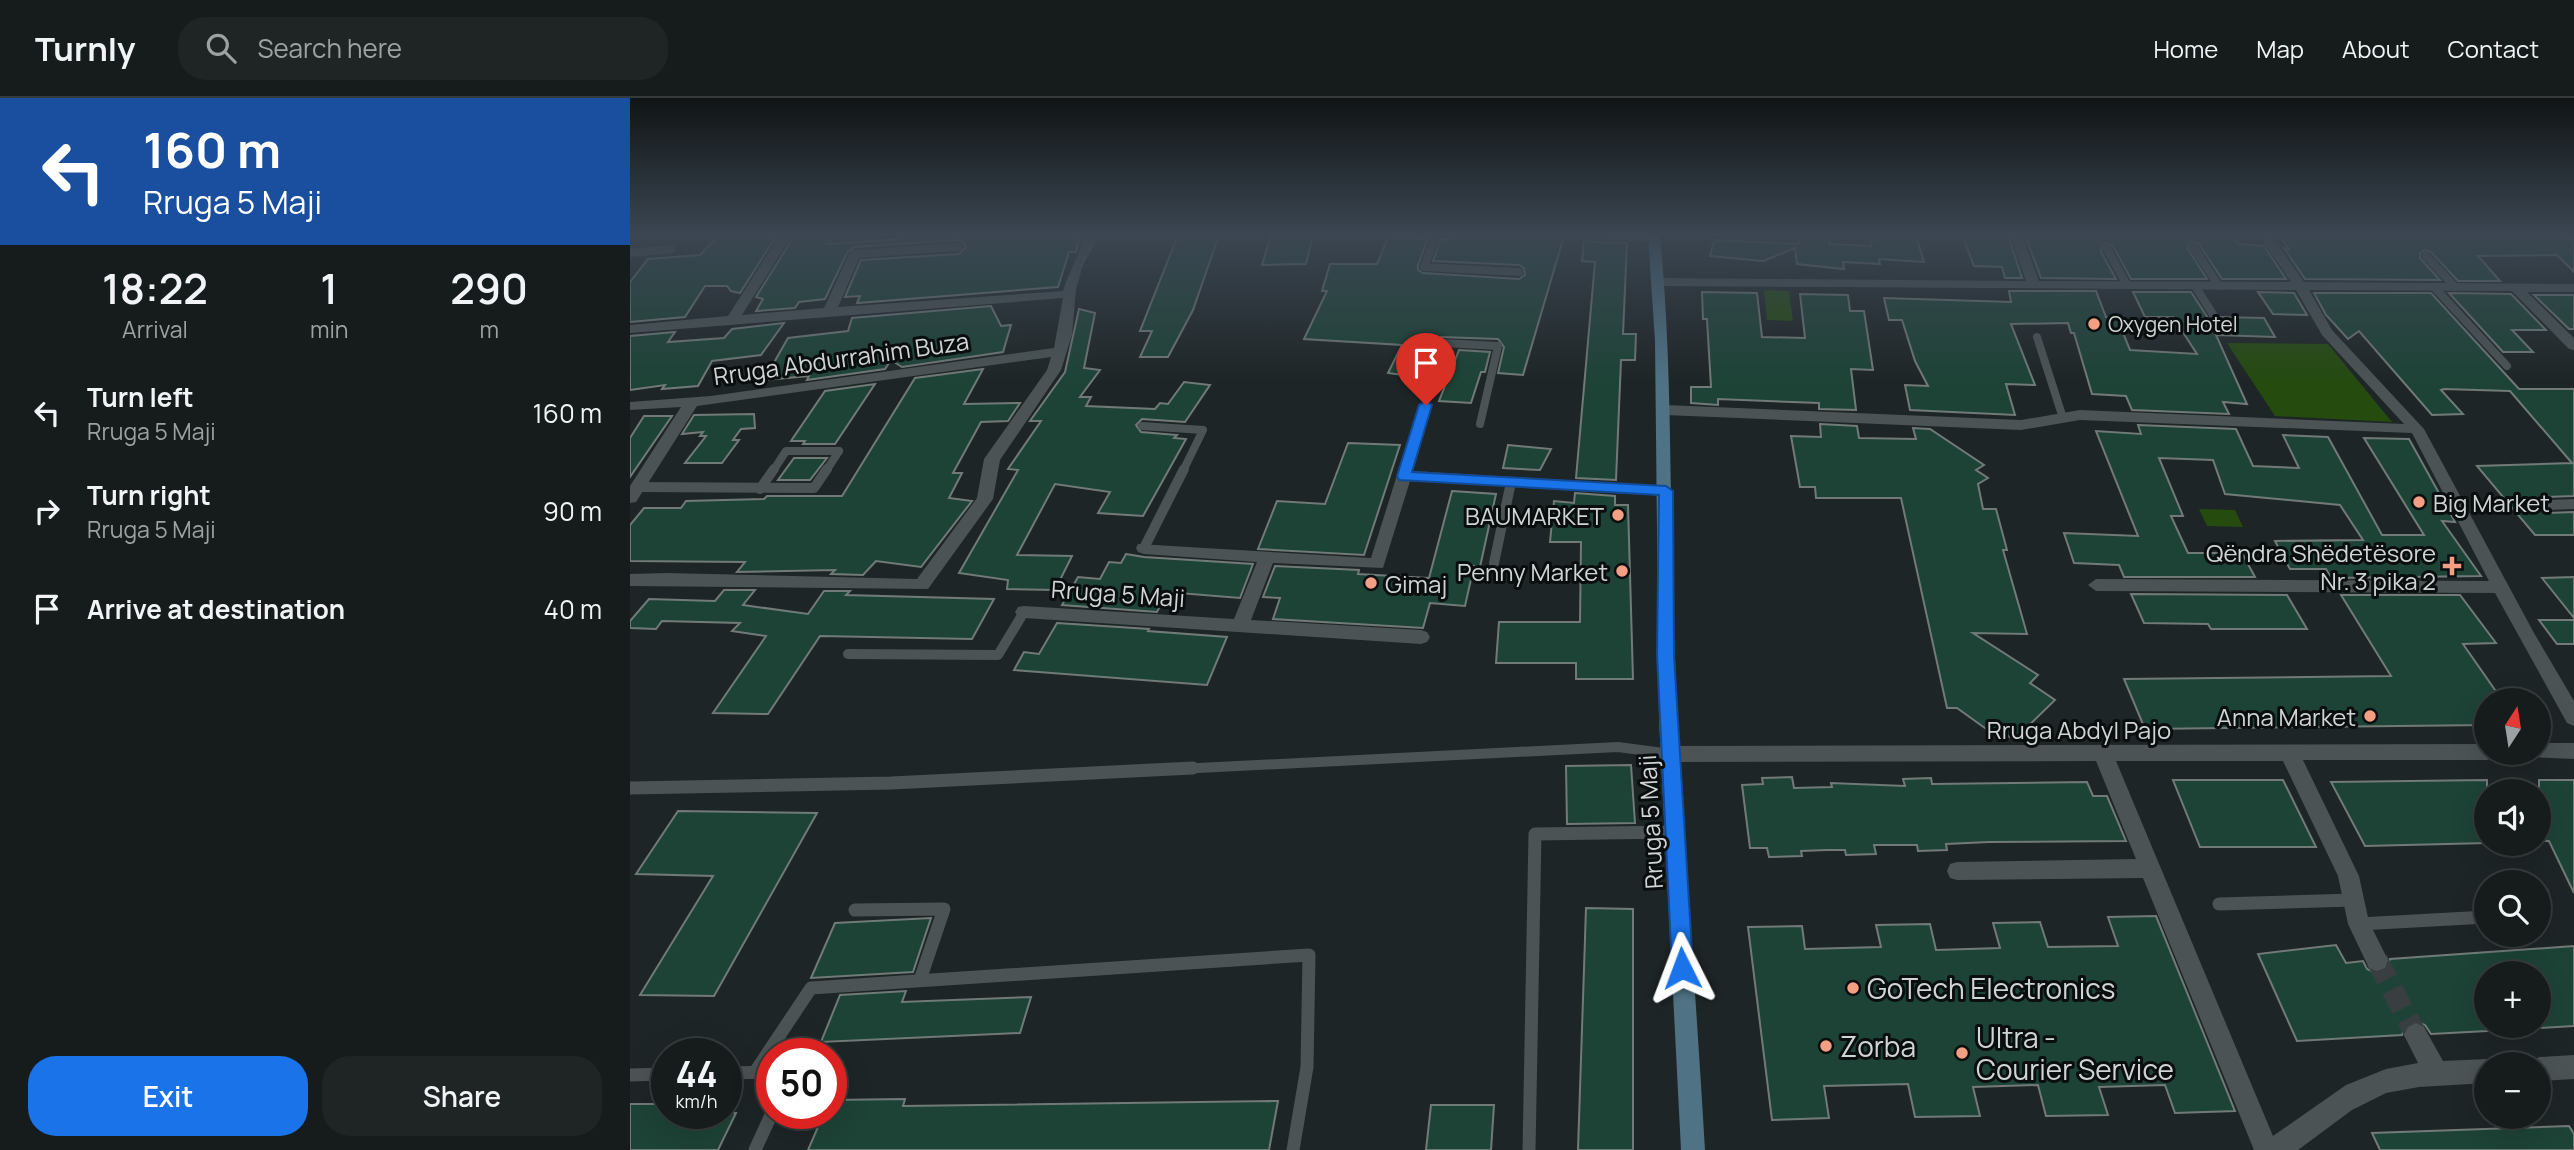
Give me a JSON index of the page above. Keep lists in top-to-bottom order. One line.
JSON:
{"streets":{"main road":["Rruga 5 Maji"],"street":["Rruga Abdurrahim Buza","Rruga Abdyl Pajo"]},"crossings":[["Rruga 5 Maji","Rruga Abdyl Pajo"]],"places":{"other":["Oxygen Hotel","Big Market","BAUMARKET","Penny Market","Gimaj","Anna Market","GoTech Electronics","Zorba","Ultra - Courier Service"],"health":["Qëndra Shëdetësore Nr. 3 pika 2"]},"north":"top","page":{"header":"Turnly","search":"Search here","nav":["Home","Map","About","Contact"],"turn":["160 m","Rruga 5 Maji"],"eta":["18:22","Arrival","1","min","290","m"],"list":[{"name":"Turn left","note":"Rruga 5 Maji","value":"160 m"},{"name":"Turn right","note":"Rruga 5 Maji","value":"90 m"},{"name":"Arrive at destination","value":"40 m"}],"map_buttons":["+","−"],"speed":"44 km/h","limit":"50","buttons":["Exit","Share"]}}
